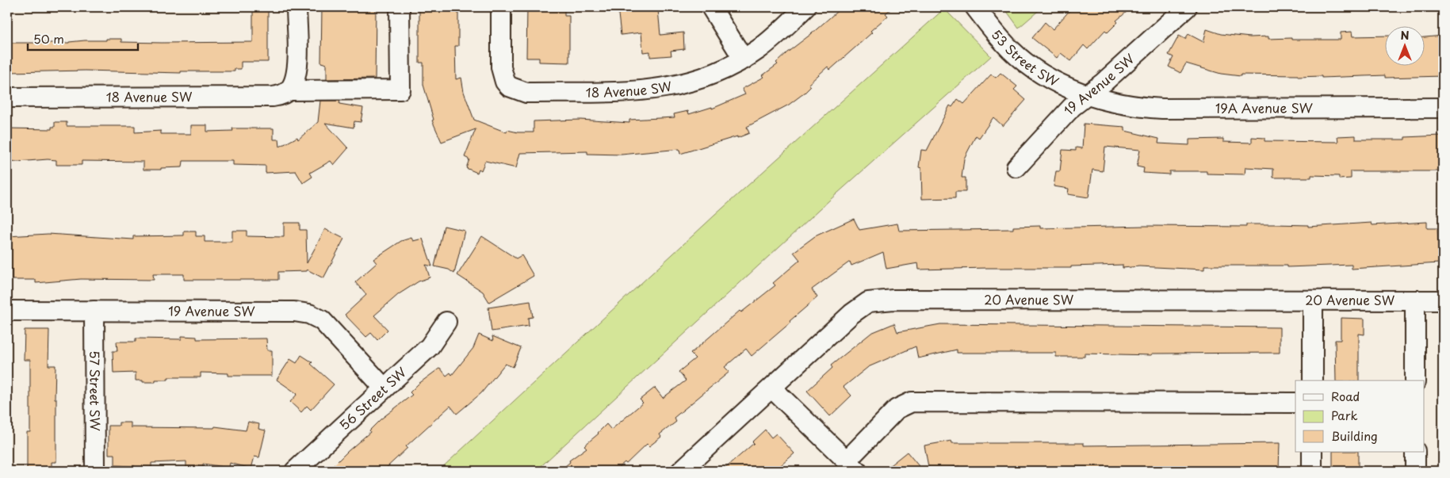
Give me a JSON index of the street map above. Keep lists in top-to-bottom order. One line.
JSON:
{"streets":{"street":["53 Street SW","19 Avenue SW","18 Avenue SW","19A Avenue SW","20 Avenue SW","57 Street SW","56 Street SW"]},"crossings":[["53 Street SW","19 Avenue SW"],["53 Street SW","19A Avenue SW"],["19 Avenue SW","19A Avenue SW"],["19 Avenue SW","57 Street SW"],["19 Avenue SW","56 Street SW"]],"legend":["Road","Park","Building"],"scale_bar":"50 m","north":"top"}
